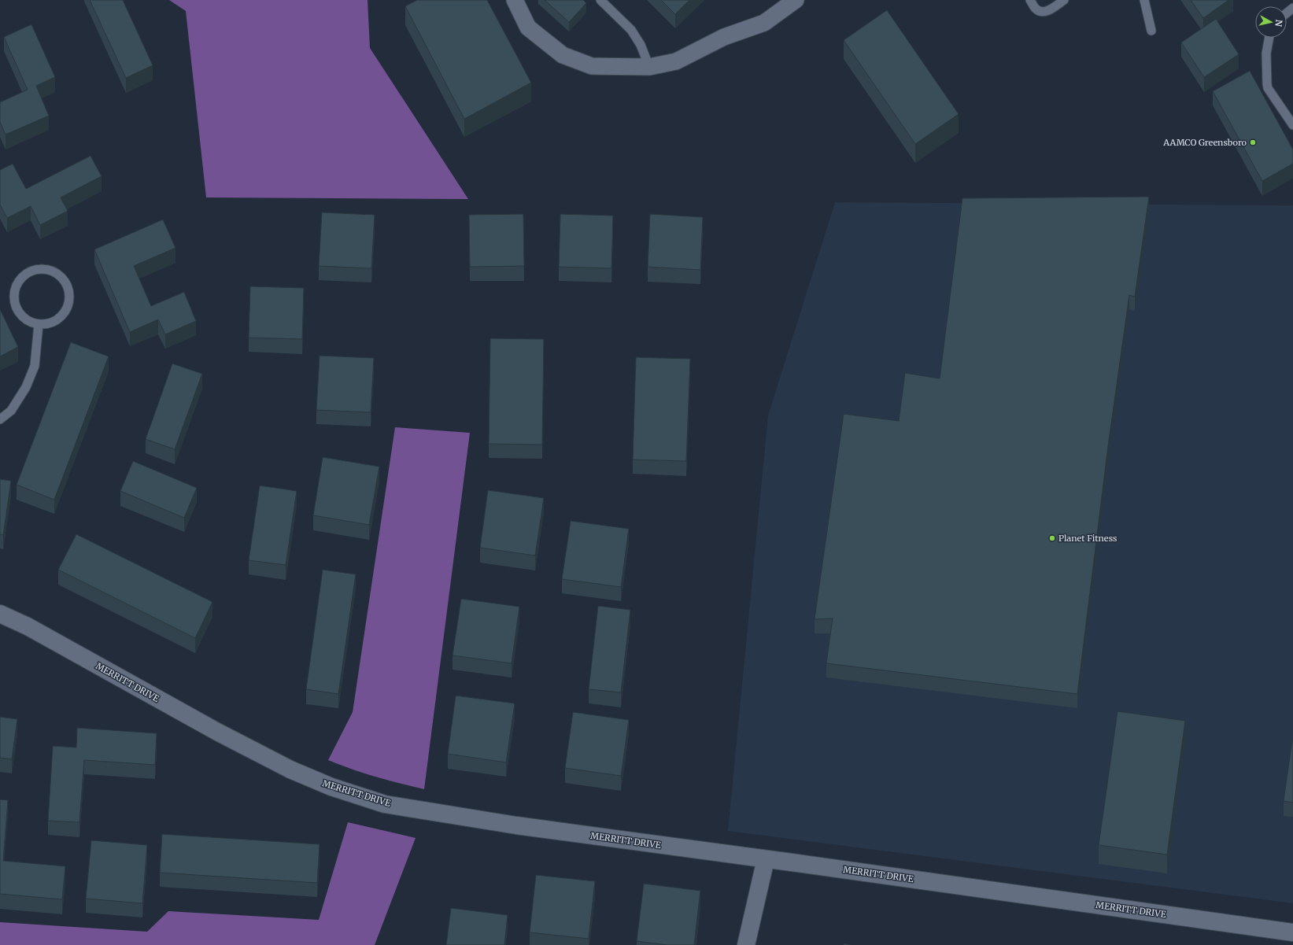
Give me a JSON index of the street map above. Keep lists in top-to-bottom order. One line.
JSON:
{"streets":{"street":["MERRITT DRIVE"]},"places":["AAMCO Greensboro","Planet Fitness"],"north":"right"}
